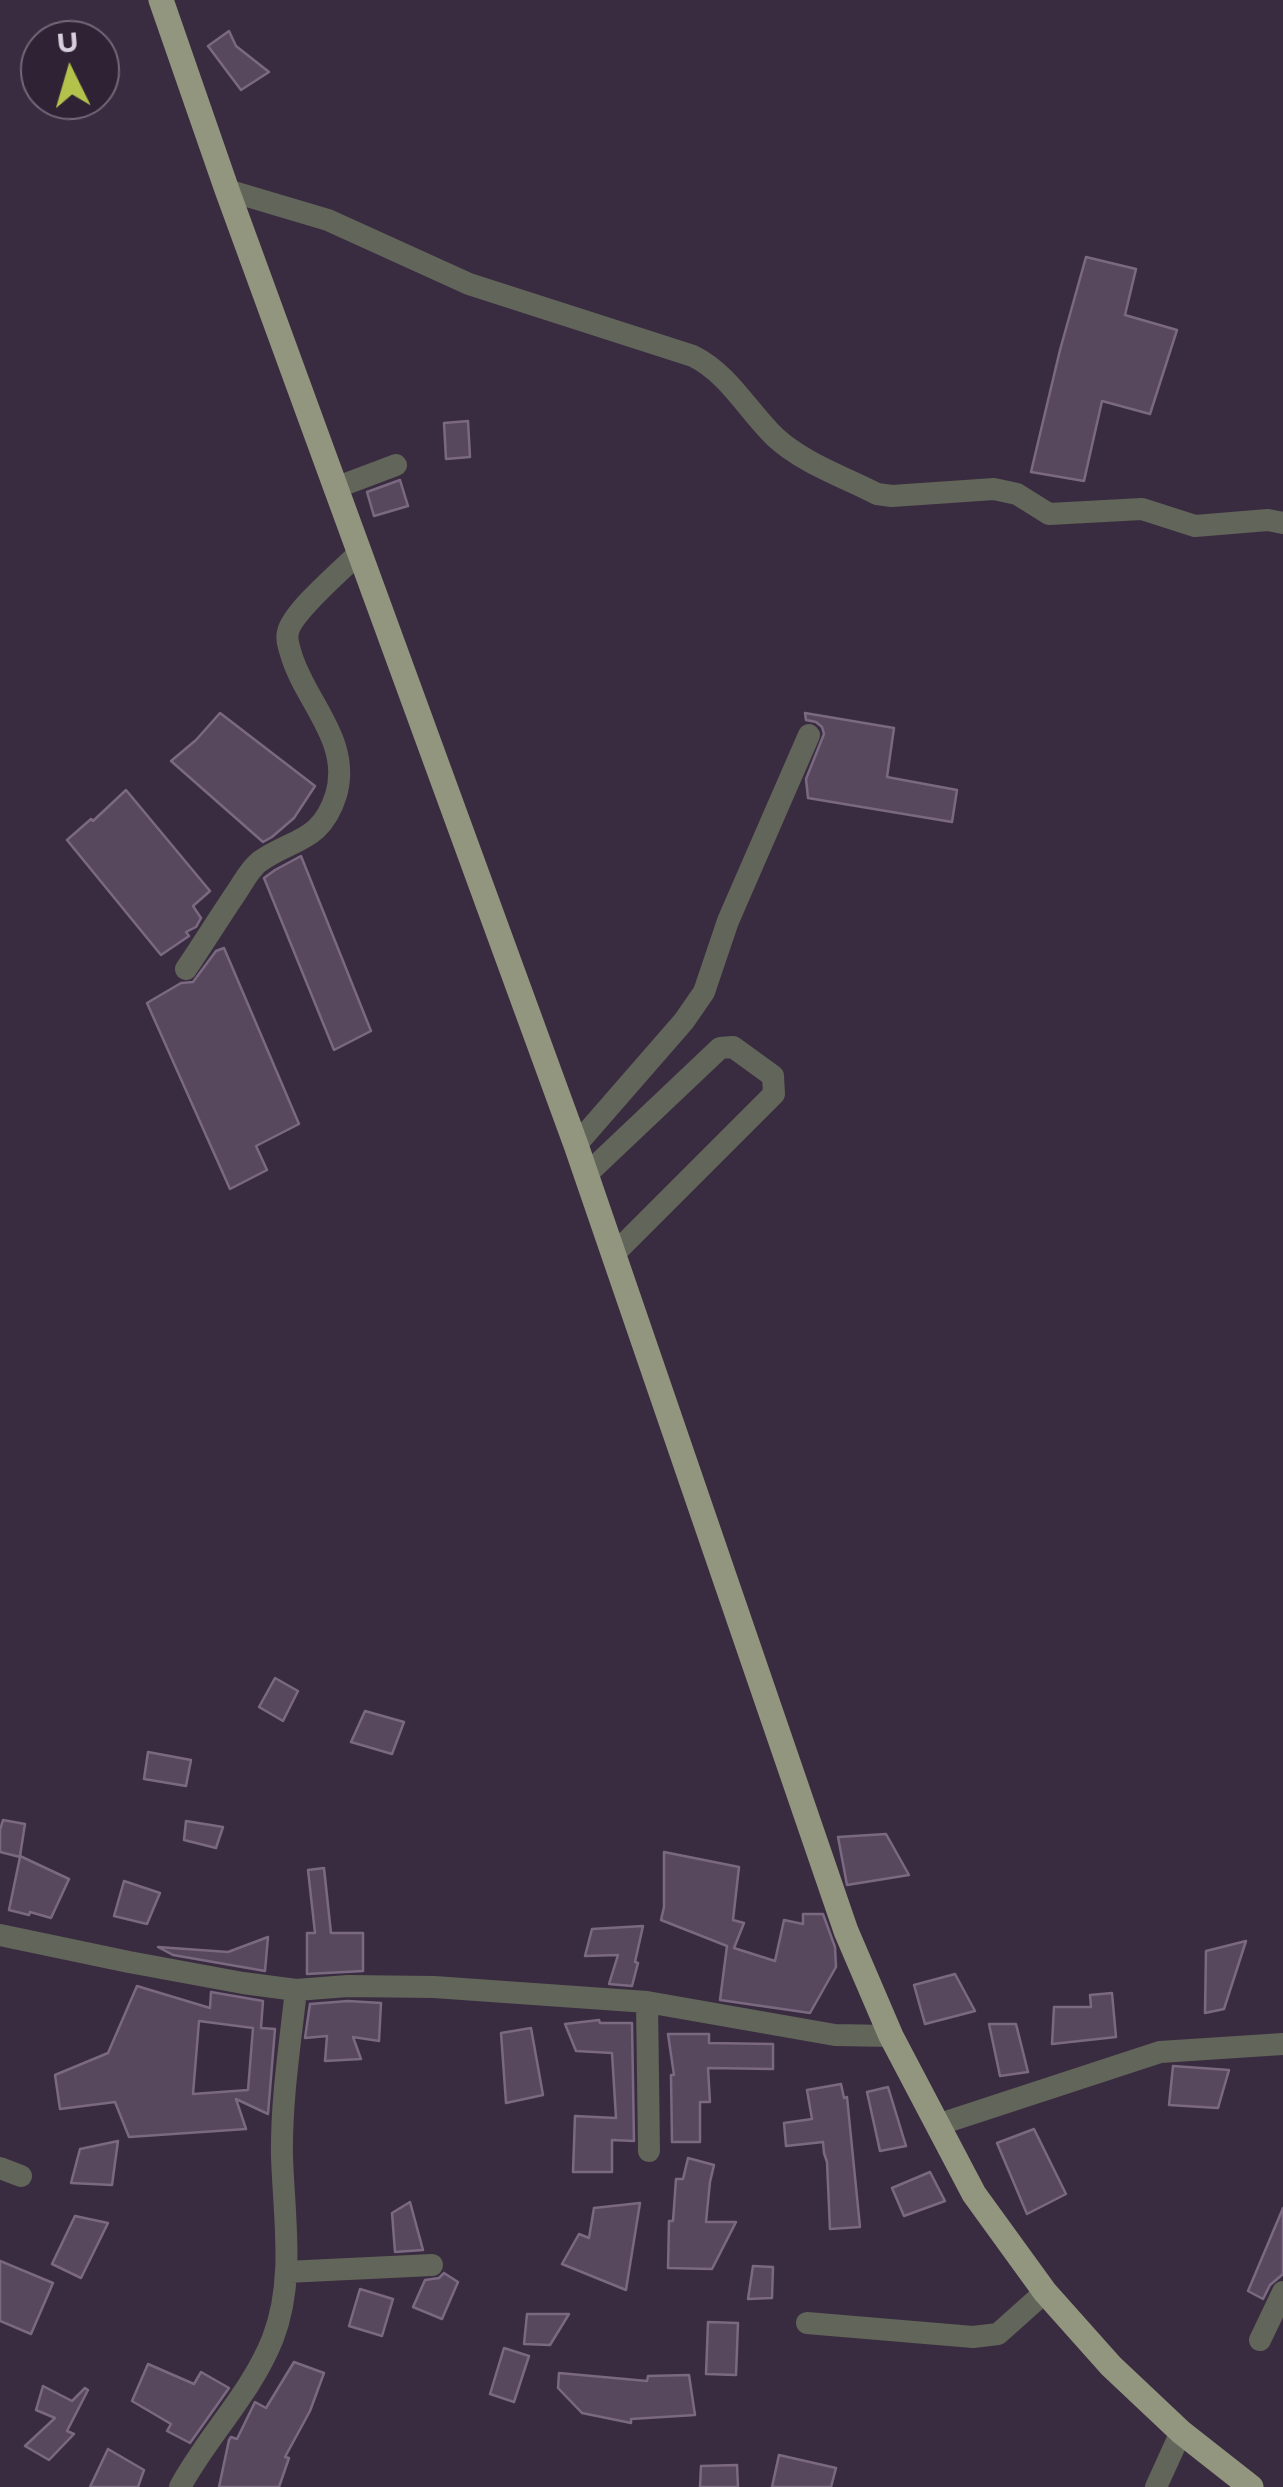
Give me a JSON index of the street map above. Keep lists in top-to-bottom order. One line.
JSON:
{"north":"top"}
